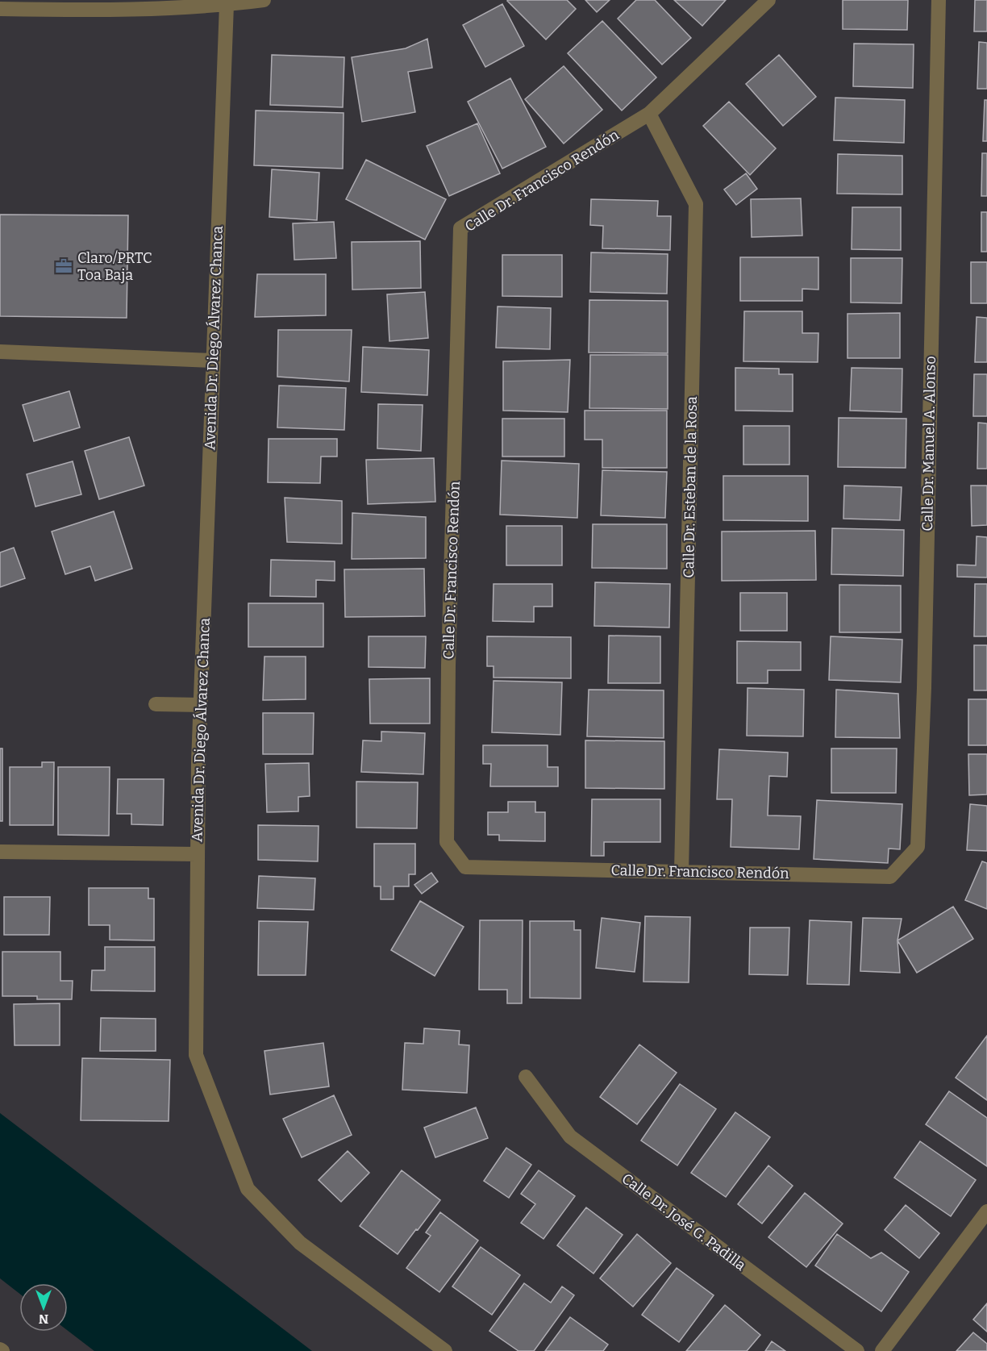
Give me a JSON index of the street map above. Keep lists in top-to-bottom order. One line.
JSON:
{"streets":{"street":["Calle Dr. Francisco Rendón","Avenida Dr. Diego Álvarez Chanca","Calle Dr. Manuel A. Alonso","Calle Dr. Esteban de la Rosa","Calle Dr. José G. Padilla"]},"crossings":[["Calle Dr. Francisco Rendón","Calle Dr. Manuel A. Alonso"],["Calle Dr. Francisco Rendón","Calle Dr. Esteban de la Rosa"]],"places":{"office":["Claro/PRTC Toa Baja"]},"north":"bottom"}
